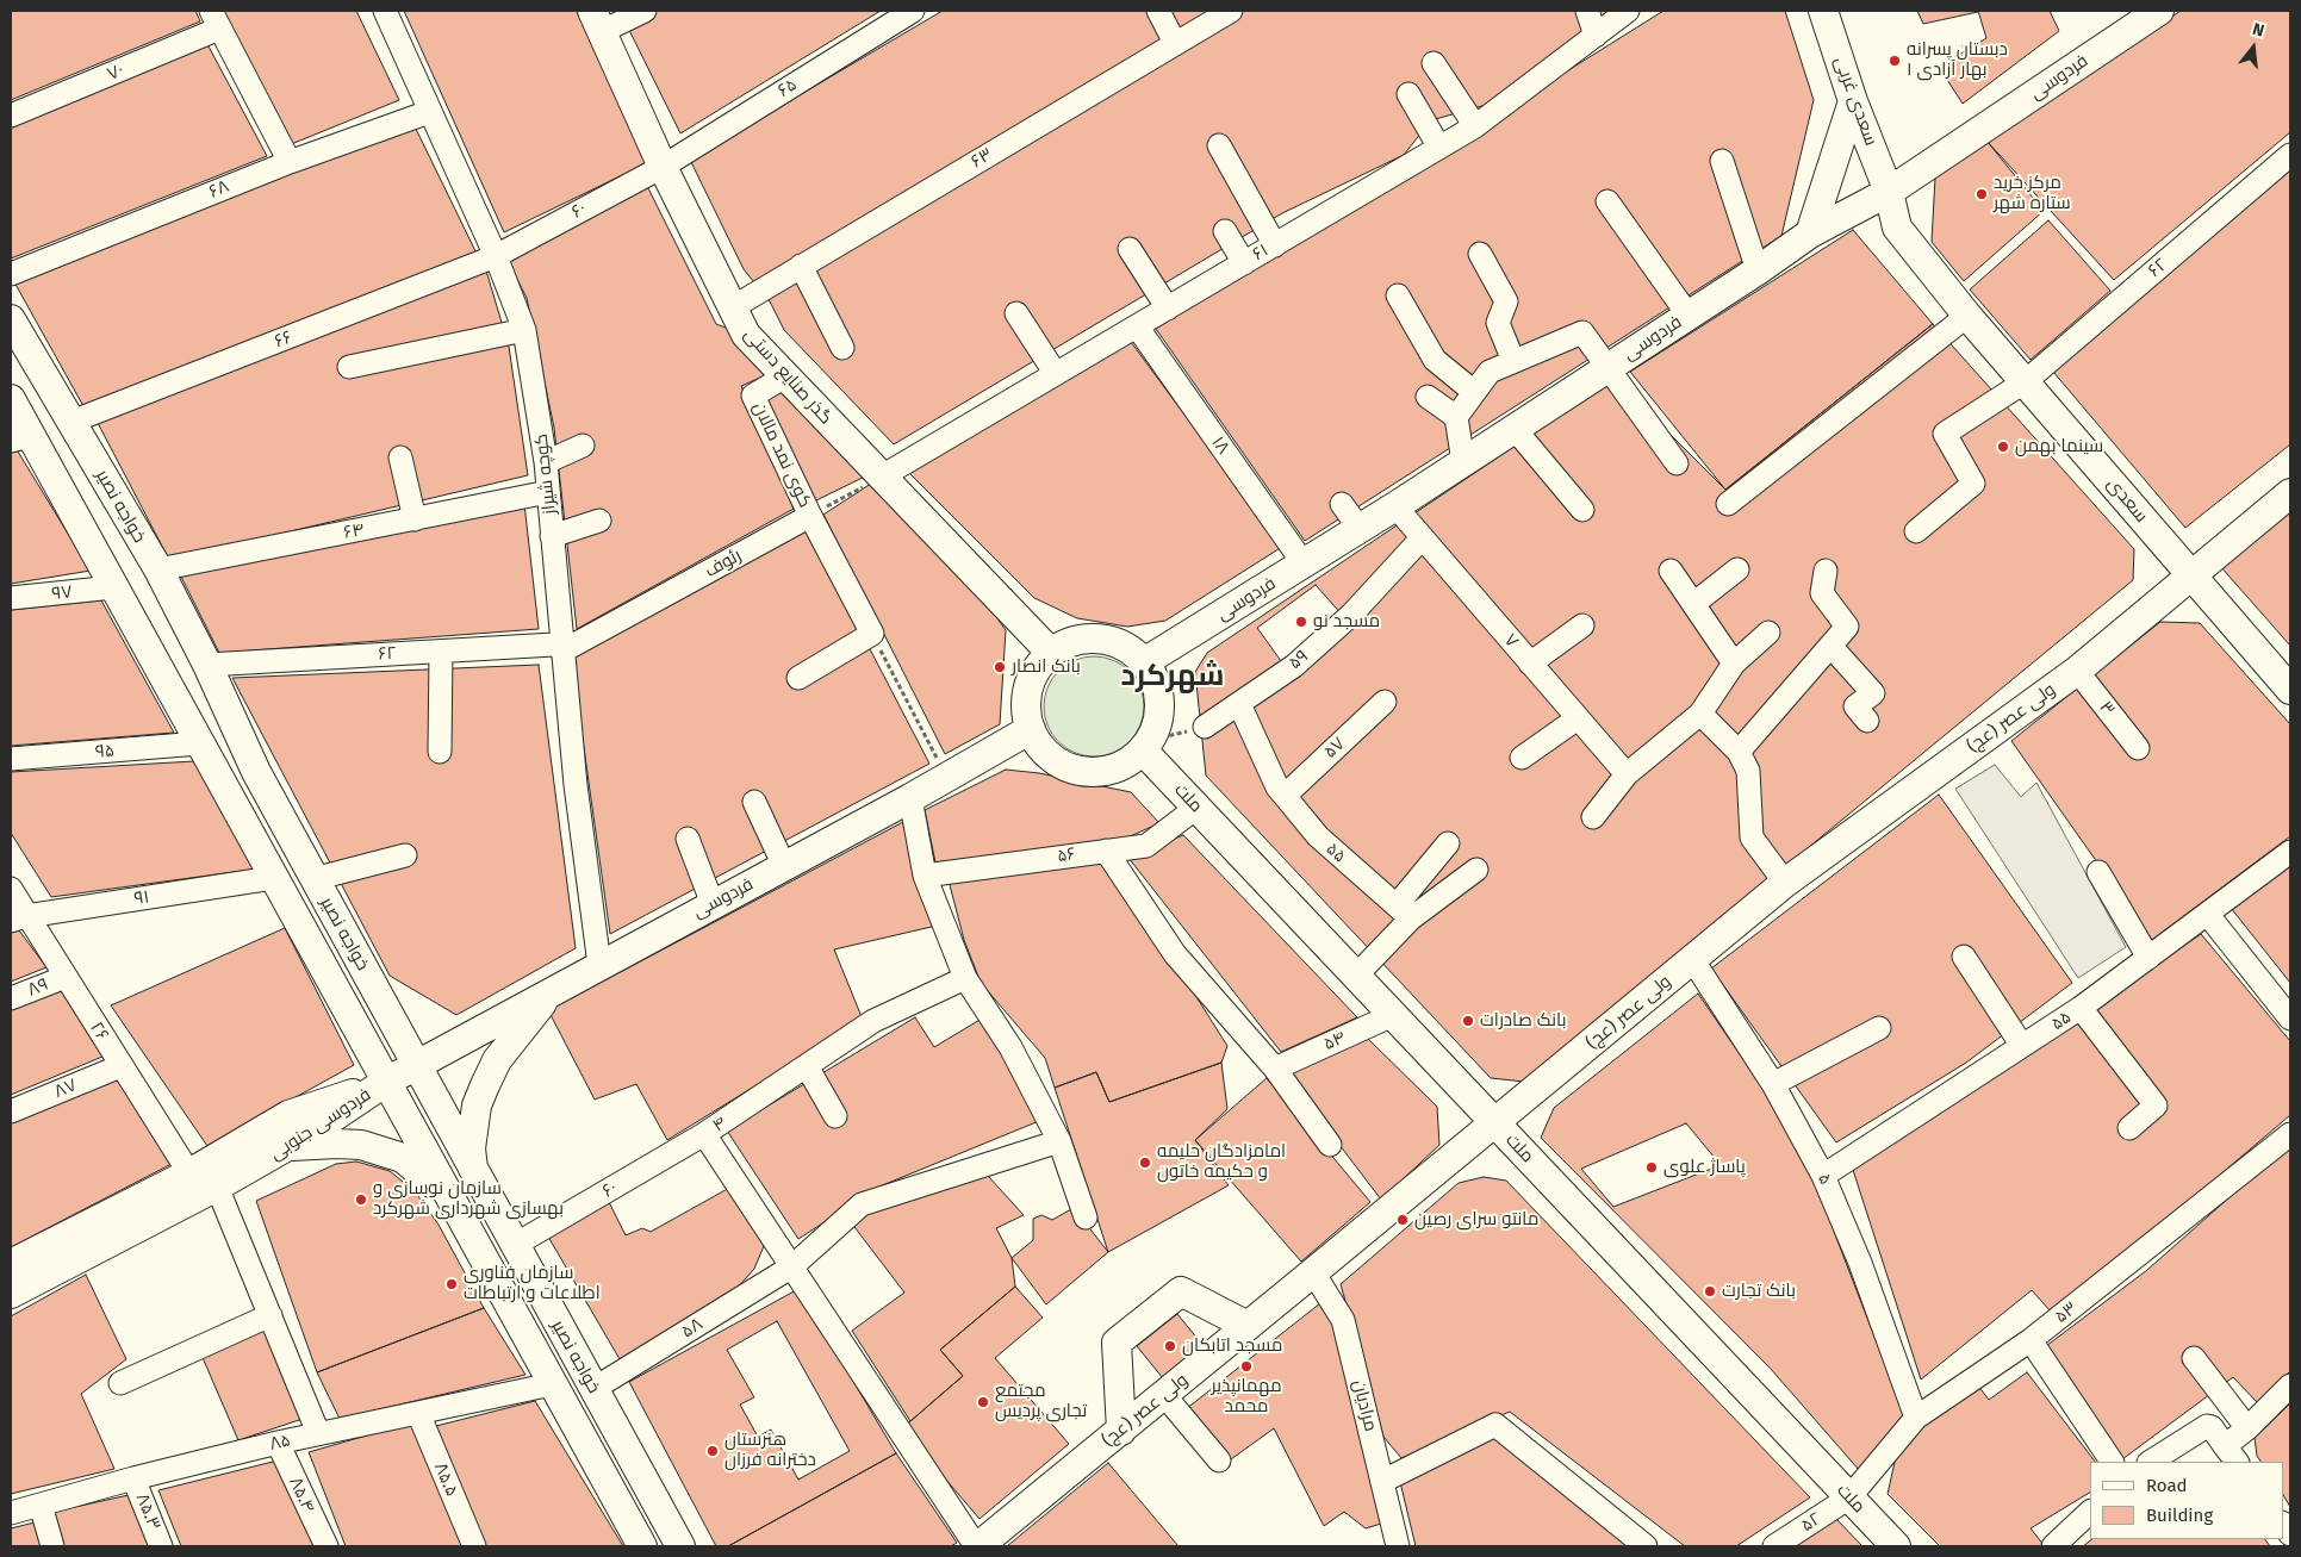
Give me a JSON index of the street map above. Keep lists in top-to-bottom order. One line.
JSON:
{"streets":{"main road":["فردوسی","سعدی غربی","گذر صنایع دستی","سعدی","خواجه نصیر","ولی عصر (عج)","ملت","فردوسی جنوبی"],"street":["۷۰","۶۵","۶۳","۶۸","۶۰","۶۱","۶۲","۶۶","۱۸","کوی نمد مالان","کوچه شیراز","۶۴","رئوف","۹۷","۷","۵۹","۳","۵۷","۹۵","۵۵","۵۶","۹۱","۸۹","۲۶","۵۴","۸۷","۴","۵","۵۳","۵۸","مرادیان","۸۵","۸۵.۵","۸۵.۴","۸۵.۳","۵۲"]},"crossings":[["فردوسی","سعدی غربی"],["فردوسی","گذر صنایع دستی"],["فردوسی","۱۸"],["فردوسی","کوچه شیراز"],["فردوسی","سعدی"],["فردوسی","خواجه نصیر"],["فردوسی","۷"],["فردوسی","ملت"],["فردوسی","فردوسی جنوبی"],["۶۵","۶۰"],["۶۵","گذر صنایع دستی"],["سعدی غربی","سعدی"],["۶۳","گذر صنایع دستی"],["۶۸","کوچه شیراز"],["۶۰","۶۶"],["۶۰","گذر صنایع دستی"],["۶۰","کوچه شیراز"],["۶۰","خواجه نصیر"],["۶۰","۴"],["۶۱","گذر صنایع دستی"],["۶۱","۱۸"],["۶۲","کوچه شیراز"],["۶۲","سعدی"],["۶۲","خواجه نصیر"],["۶۲","رئوف"],["۶۶","کوچه شیراز"],["۶۶","خواجه نصیر"],["گذر صنایع دستی","کوی نمد مالان"],["گذر صنایع دستی","ملت"],["کوی نمد مالان","رئوف"],["کوچه شیراز","۶۴"],["کوچه شیراز","رئوف"],["سعدی","ولی عصر (عج)"],["خواجه نصیر","۶۴"],["خواجه نصیر","۹۷"],["خواجه نصیر","۹۵"],["خواجه نصیر","۹۱"],["خواجه نصیر","فردوسی جنوبی"],["خواجه نصیر","۵۸"],["خواجه نصیر","۸۵"],["۷","۵۹"],["۵۹","۵۵"],["۳","ولی عصر (عج)"],["ولی عصر (عج)","ملت"],["ولی عصر (عج)","۴"],["ولی عصر (عج)","۵"],["ولی عصر (عج)","مرادیان"],["۵۷","۵۵"],["ملت","۵۶"],["ملت","۵۴"],["ملت","۵۳"],["ملت","۵۲"],["۵۵","۵"],["۹۱","۲۶"],["۸۹","۲۶"],["۲۶","۸۷"],["۲۶","فردوسی جنوبی"],["۴","۵۸"],["۵","۵۳"],["۵۳","۵۲"],["۸۵","۸۵.۵"],["۸۵","۸۵.۴"],["۸۵","۸۵.۳"]],"districts":["شهرکرد"],"places":["دبستان پسرانه بهار آزادی ۱","مرکز خرید ستاره شهر","سینما بهمن","مسجد نو","بانک انصار","بانک صادرات","امامزادگان حلیمه و حکیمه خاتون","پاساژ علوی","سازمان نوسازی و بهسازی شهرداری شهرکرد","مانتو سرای رصین","سازمان فناوری اطلاعات و ارتباطات","بانک تجارت","مسجد اتابکان","مهمانپذیر محمد","مجتمع تجاری پردیس","هنرستان دخترانه فرزان"],"legend":["Road","Building"],"north":"top"}
